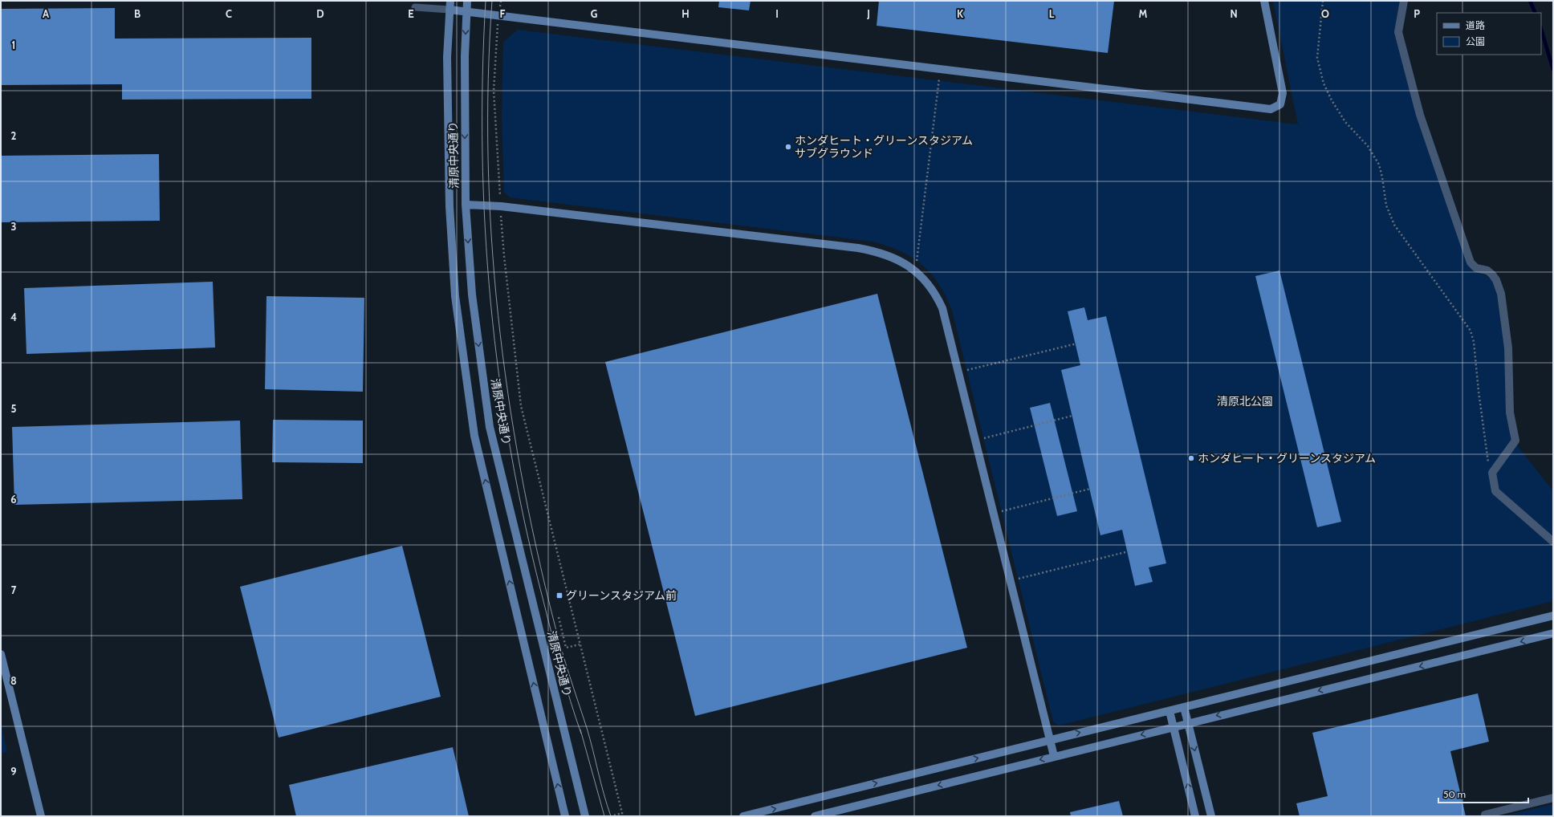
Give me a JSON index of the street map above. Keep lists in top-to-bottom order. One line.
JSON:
{"streets":{"street":["清原中央通り"]},"parks":["清原北公園"],"places":{"other":["ホンダヒート・グリーンスタジアム サブグラウンド","ホンダヒート・グリーンスタジアム"],"transit":["グリーンスタジアム前"]},"legend":["道路","公園"],"scale_bar":"50 m","grid":{"columns":["A","B","C","D","E","F","G","H","I","J","K","L","M","N","O","P"],"rows":["1","2","3","4","5","6","7","8","9"]}}
